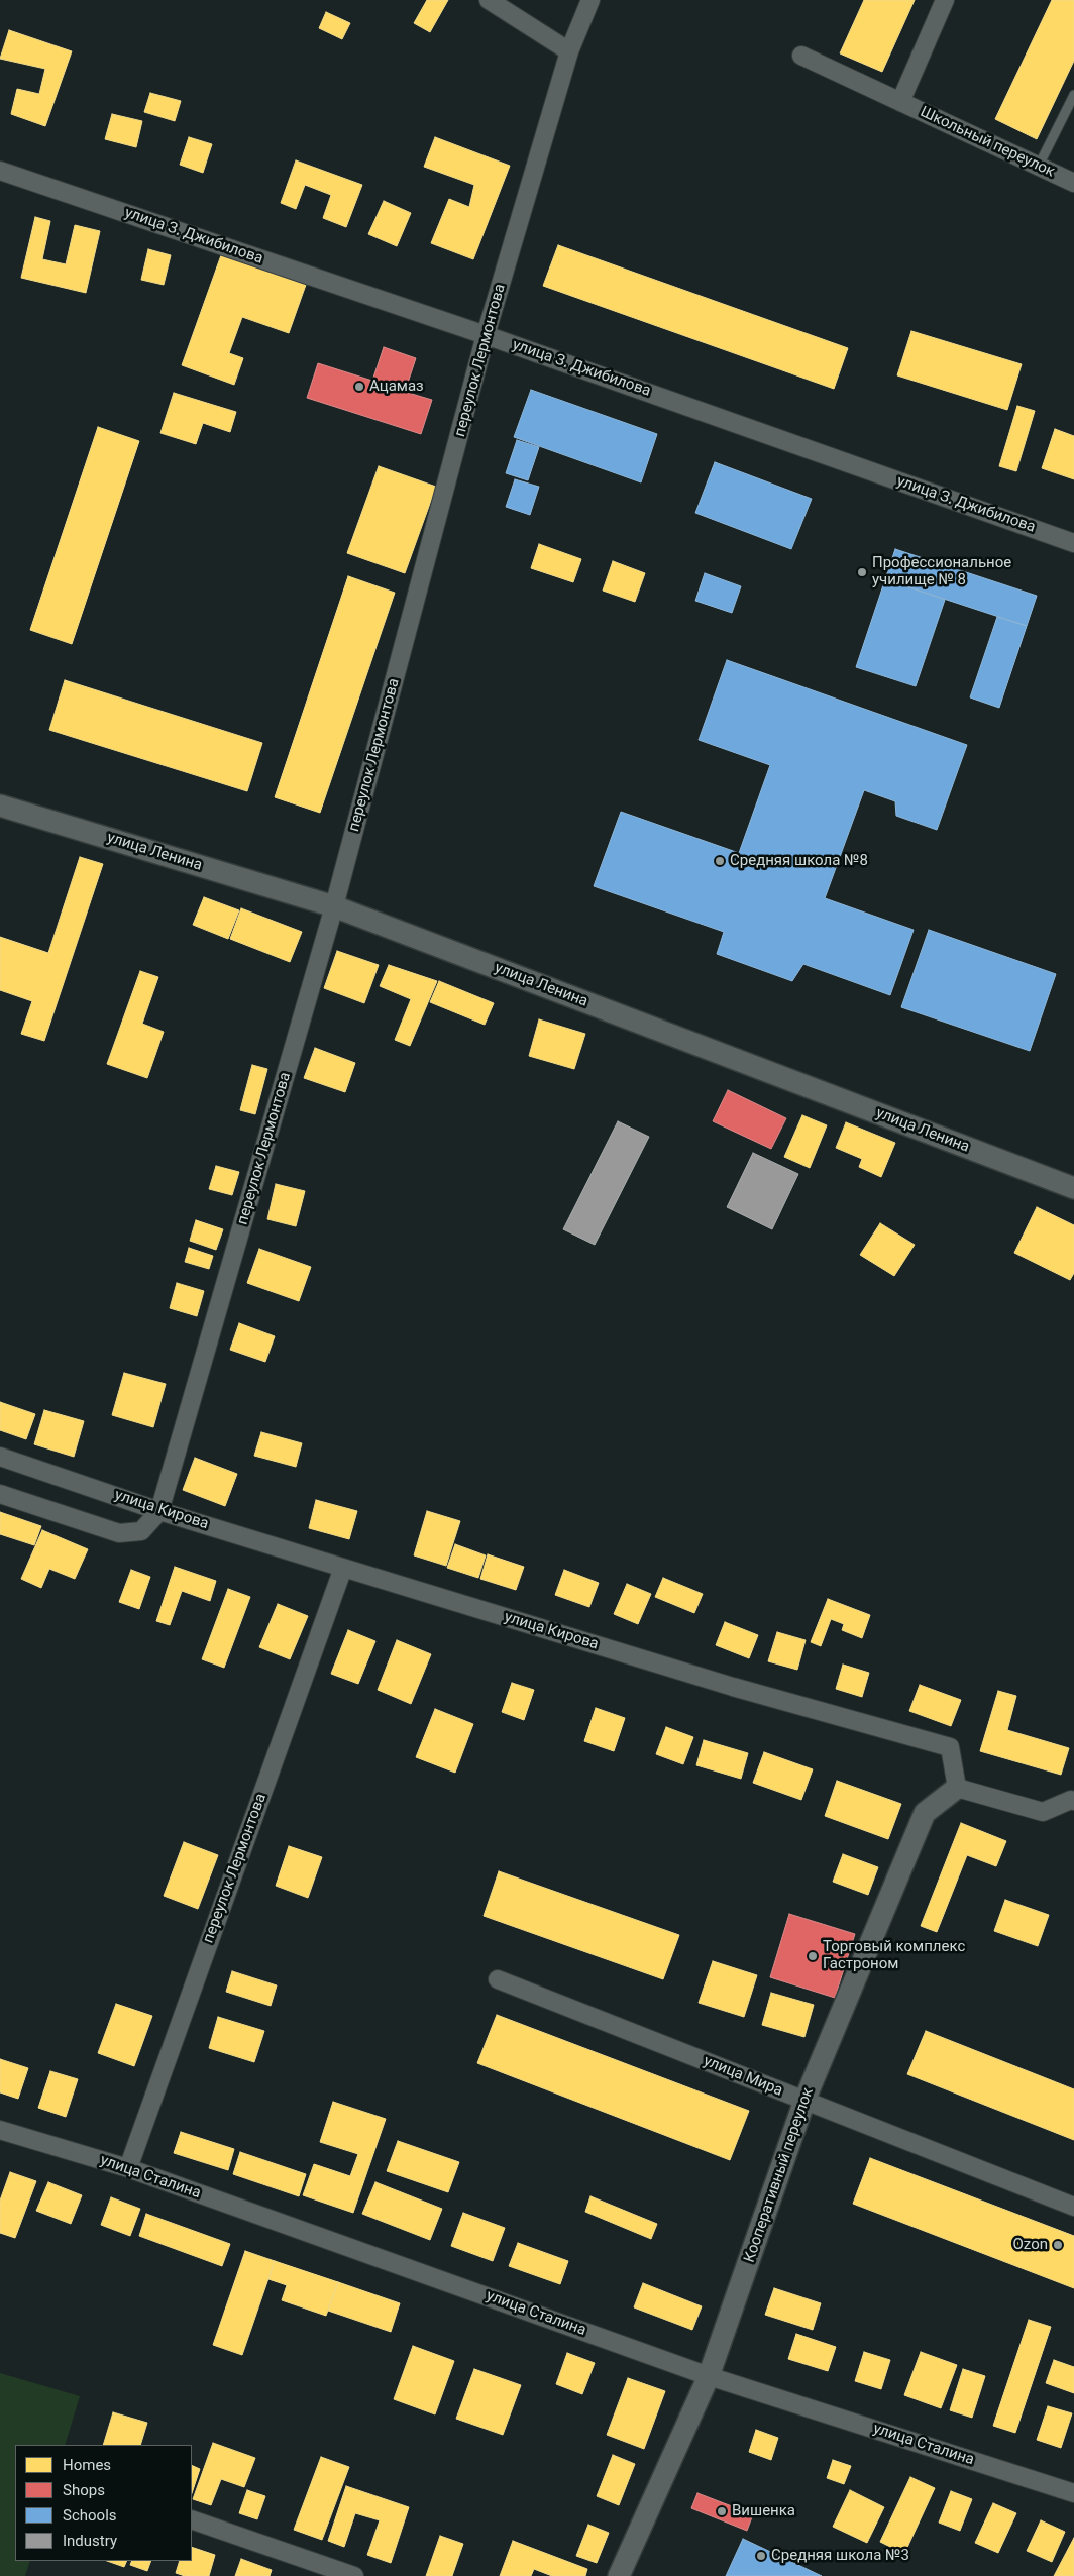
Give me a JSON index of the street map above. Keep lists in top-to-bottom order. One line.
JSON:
{"streets":{"street":["Школьный переулок","улица З. Джибилова","переулок Лермонтова","улица Ленина","улица Кирова","улица Мира","Кооперативный переулок","улица Сталина"]},"crossings":[["улица З. Джибилова","переулок Лермонтова"],["переулок Лермонтова","улица Ленина"],["переулок Лермонтова","улица Кирова"],["переулок Лермонтова","улица Сталина"],["улица Кирова","Кооперативный переулок"],["улица Мира","Кооперативный переулок"],["Кооперативный переулок","улица Сталина"]],"places":["Ацамаз","Профессиональное училище № 8","Средняя школа №8","Торговый комплекс Гастроном","Ozon","Вишенка","Средняя школа №3"],"legend":["Homes","Shops","Schools","Industry"]}
